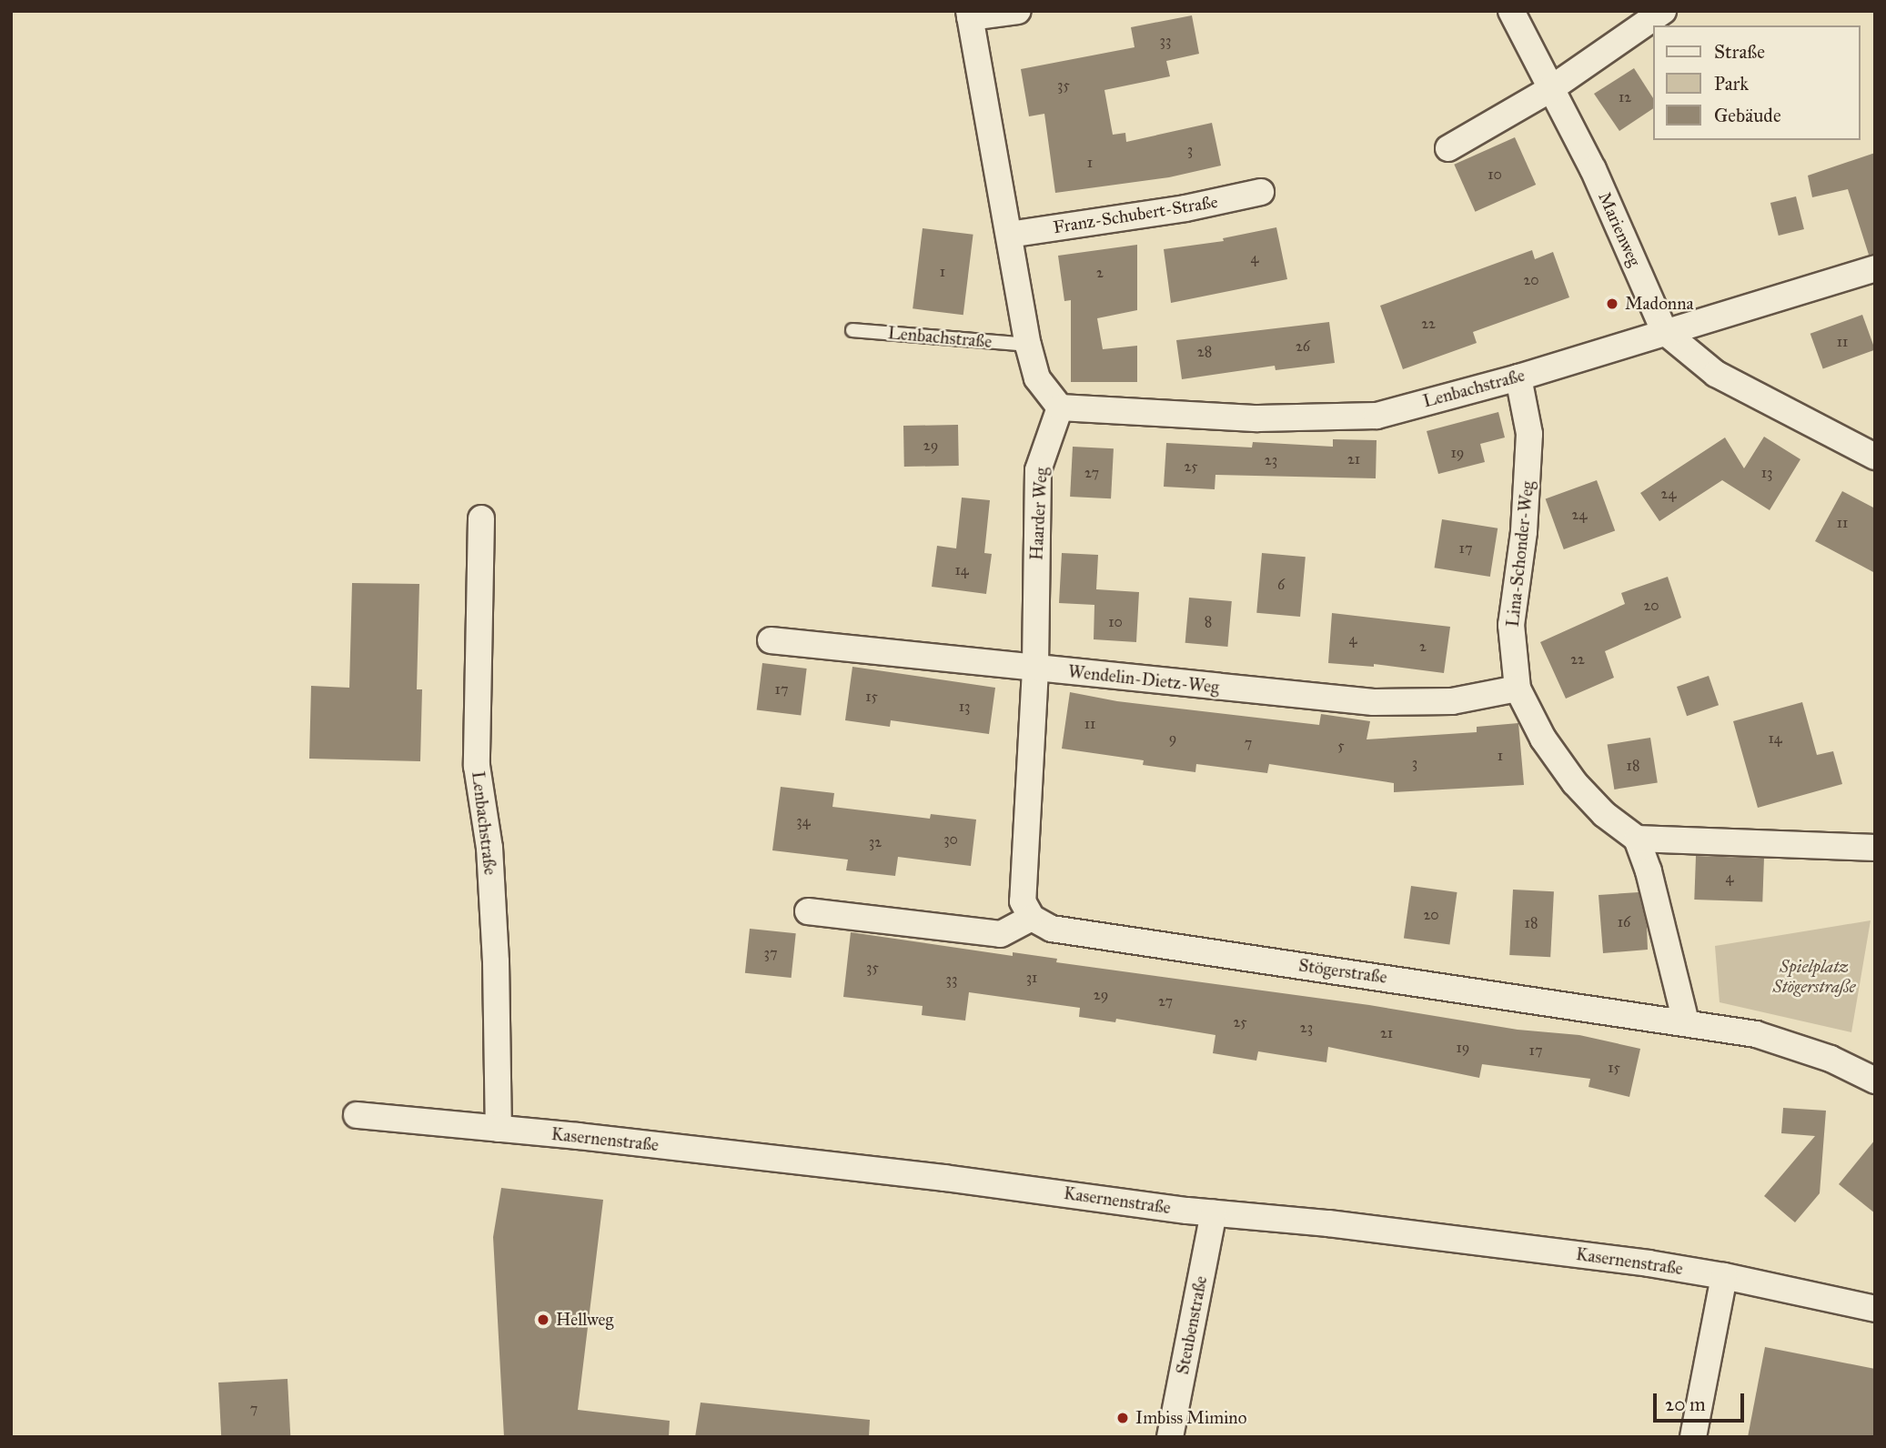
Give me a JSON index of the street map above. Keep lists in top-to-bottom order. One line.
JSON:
{"streets":{"street":["Franz-Schubert-Straße","Marienweg","Lenbachstraße","Haarder Weg","Lina-Schonder-Weg","Wendelin-Dietz-Weg","Stögerstraße","Kasernenstraße","Steubenstraße"]},"crossings":[["Marienweg","Lenbachstraße"],["Lenbachstraße","Haarder Weg"],["Lenbachstraße","Lina-Schonder-Weg"],["Lenbachstraße","Kasernenstraße"],["Haarder Weg","Wendelin-Dietz-Weg"],["Haarder Weg","Stögerstraße"],["Lina-Schonder-Weg","Wendelin-Dietz-Weg"],["Kasernenstraße","Steubenstraße"]],"parks":["Spielplatz Stögerstraße"],"places":["Madonna","Hellweg","Imbiss Mimino"],"house_numbers":["33","35","12","3","1","10","4","1","2","20","22","11","26","28","29","19","21","23","25","27","13","24","24","11","17","14","6","20","10","8","4","2","22","17","15","13","11","9","14","7","5","1","3","18","34","30","32","4","20","16","18","37","35","31","33","29","27","25","23","21","19","17","15","7"],"legend":["Straße","Park","Gebäude"],"scale_bar":"20 m"}
